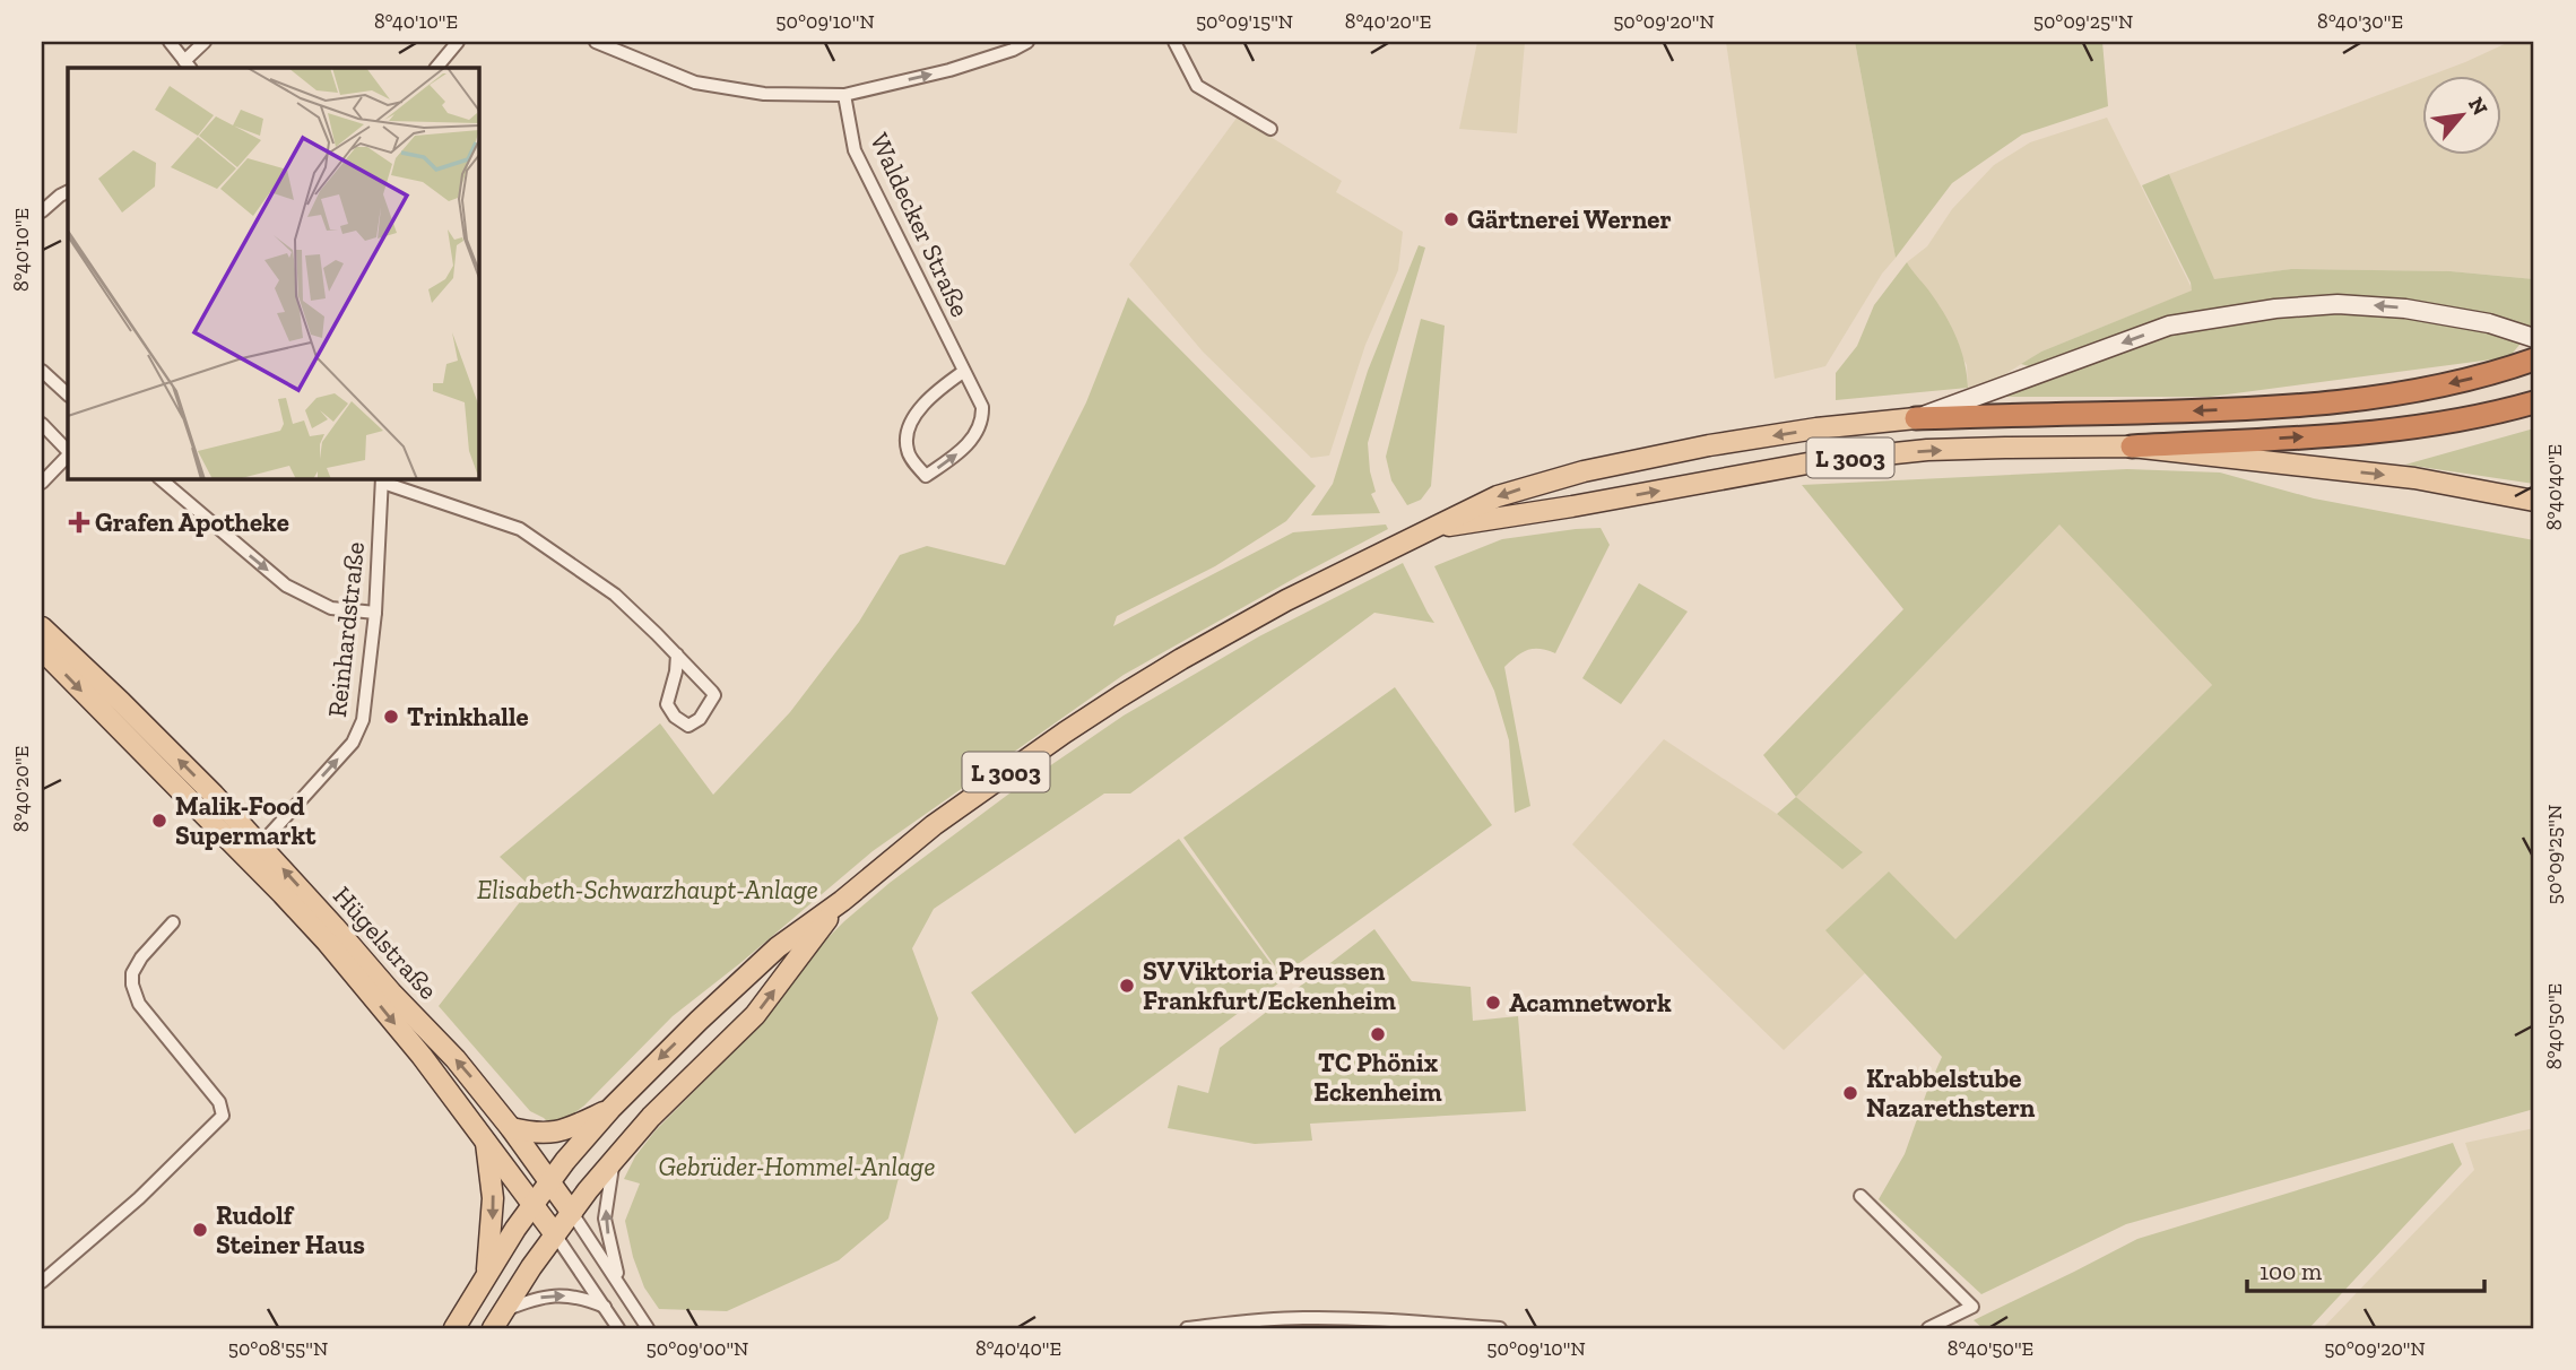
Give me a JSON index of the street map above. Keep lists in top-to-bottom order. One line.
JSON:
{"streets":{"main road":["L 3003","Hügelstraße"],"street":["Waldecker Straße","Reinhardstraße"]},"crossings":[["L 3003","Hügelstraße"],["Reinhardstraße","Hügelstraße"]],"one_way":["Reinhardstraße"],"parks":["Elisabeth-Schwarzhaupt-Anlage","Gebrüder-Hommel-Anlage"],"places":{"other":["Gärtnerei Werner","Trinkhalle","Malik-Food Supermarkt","SV Viktoria Preussen Frankfurt/Eckenheim","Acamnetwork","TC Phönix Eckenheim","Krabbelstube Nazarethstern","Rudolf Steiner Haus"],"health":["Grafen Apotheke"]},"scale_bar":"100 m","north":"top right","coordinates":["8°40'10\"E","50°09'10\"N","50°09'15\"N","8°40'20\"E","50°09'20\"N","50°09'25\"N","8°40'30\"E","8°40'40\"E","8°40'50\"E","50°08'55\"N","50°09'00\"N"]}
